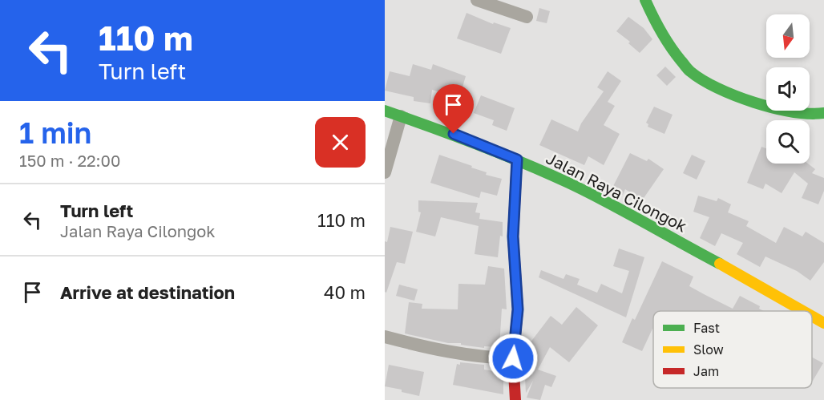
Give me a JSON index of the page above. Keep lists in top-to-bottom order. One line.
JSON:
{"streets":{"main road":["Jalan Raya Cilongok"]},"legend":["Fast","Slow","Jam"],"north":"bottom","page":{"turn":["110 m","Turn left"],"heading":["1 min","150 m · 22:00"],"list":[{"name":"Turn left","note":"Jalan Raya Cilongok","value":"110 m"},{"name":"Arrive at destination","value":"40 m"}]}}
